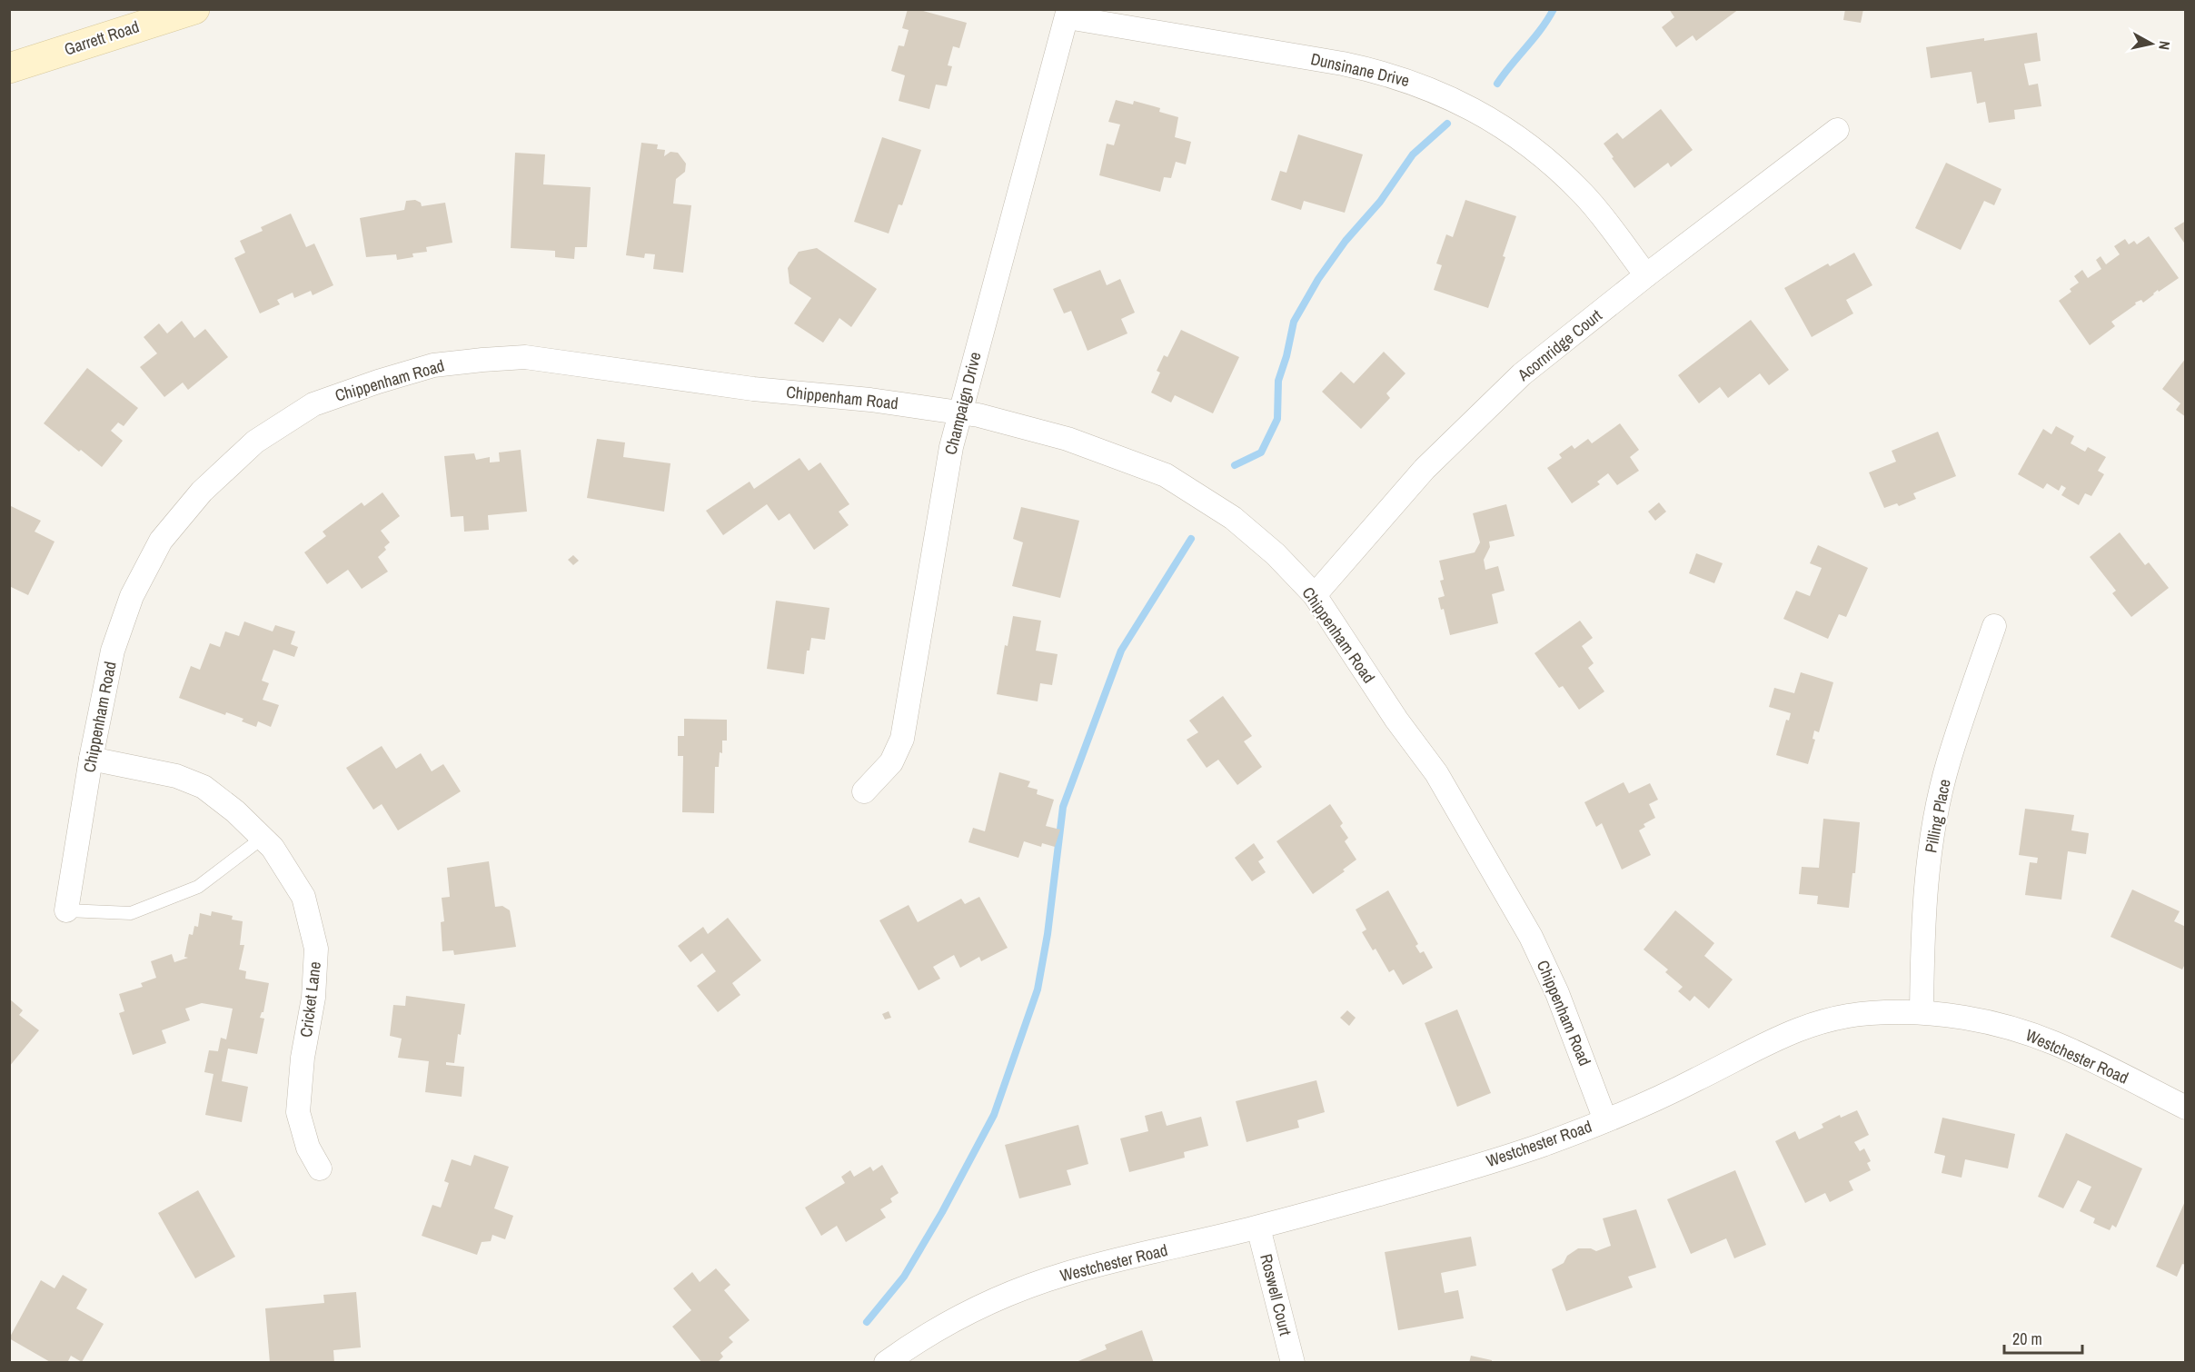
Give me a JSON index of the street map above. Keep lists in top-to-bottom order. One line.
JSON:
{"streets":{"street":["Garrett Road","Dunsinane Drive","Acornridge Court","Chippenham Road","Champaign Drive","Pilling Place","Cricket Lane","Westchester Road","Roswell Court"]},"crossings":[["Dunsinane Drive","Acornridge Court"],["Dunsinane Drive","Champaign Drive"],["Acornridge Court","Chippenham Road"],["Chippenham Road","Champaign Drive"],["Chippenham Road","Cricket Lane"],["Chippenham Road","Westchester Road"],["Pilling Place","Westchester Road"],["Westchester Road","Roswell Court"]],"scale_bar":"20 m","north":"right"}
